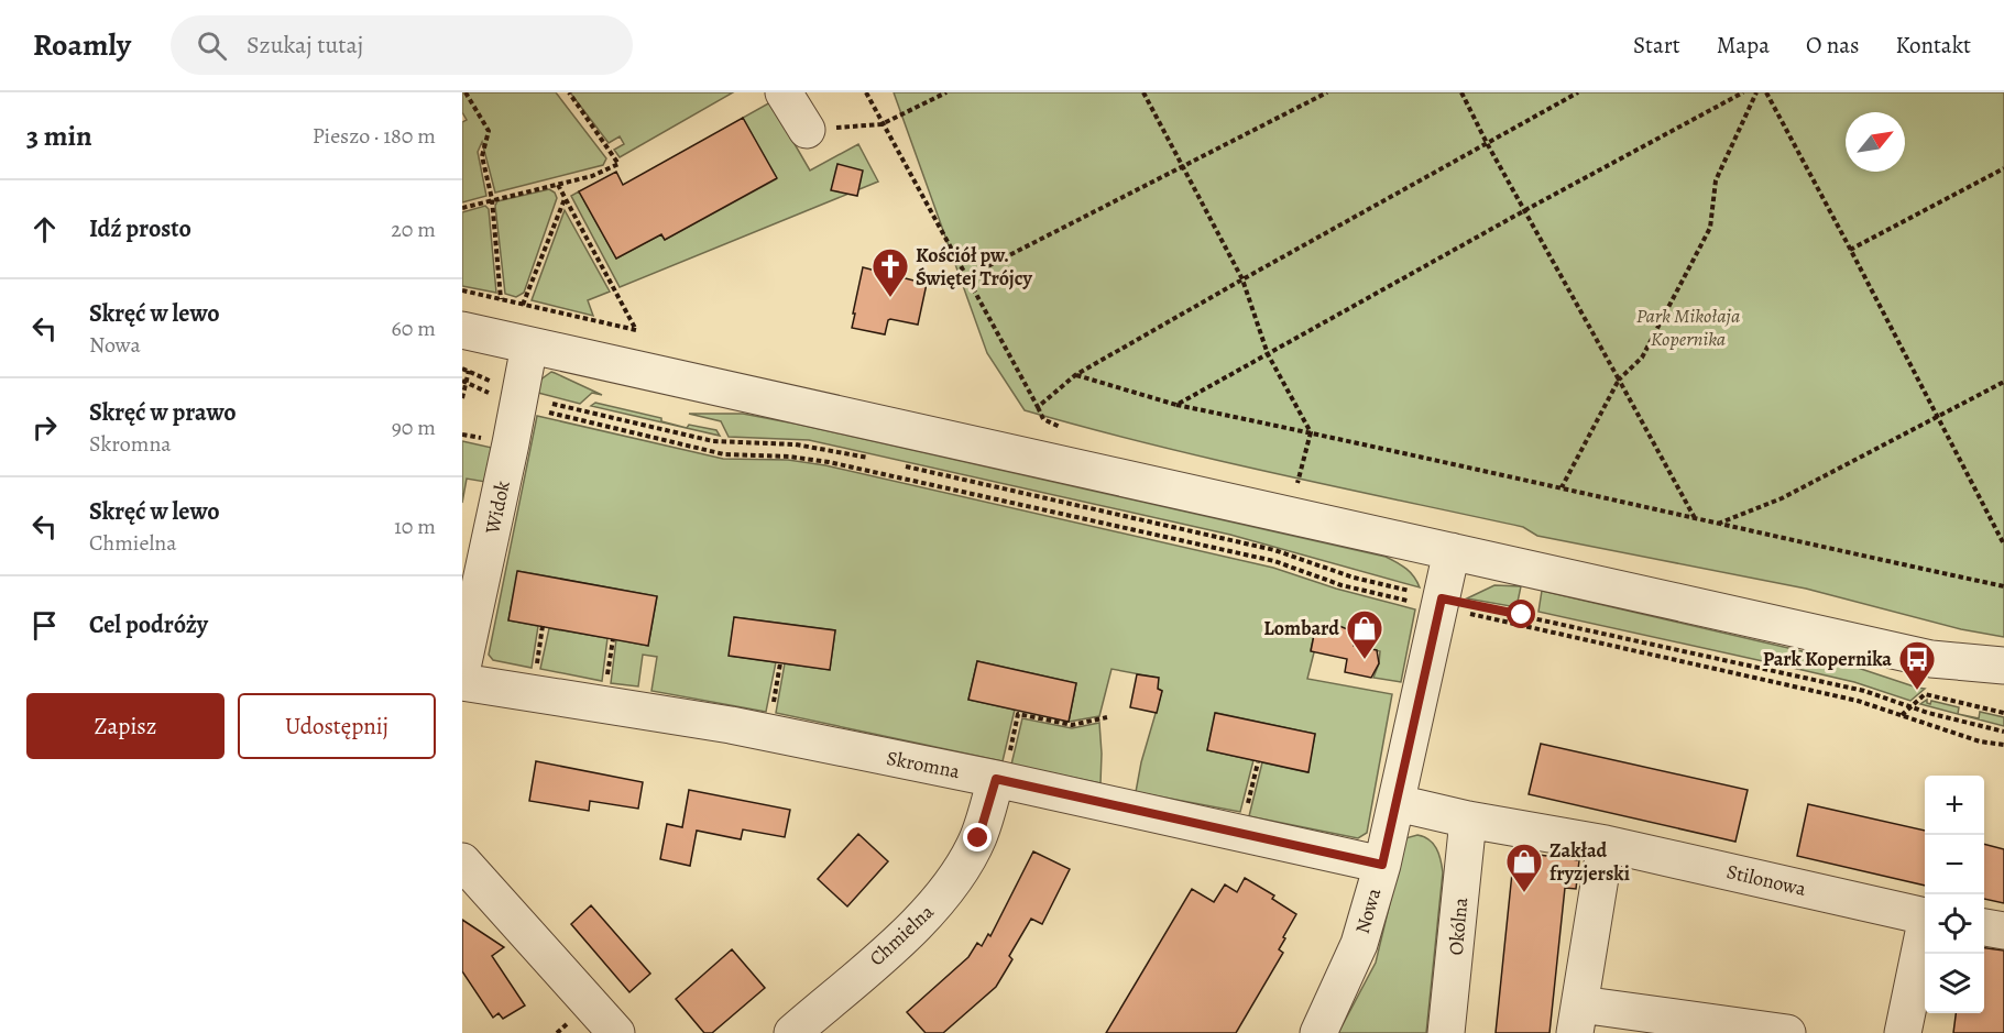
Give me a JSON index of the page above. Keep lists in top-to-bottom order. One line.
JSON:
{"streets":{"street":["Widok","Skromna","Stilonowa","Nowa","Okólna","Chmielna"]},"crossings":[["Skromna","Nowa"],["Skromna","Chmielna"],["Stilonowa","Nowa"],["Stilonowa","Okólna"]],"parks":["Park Mikołaja Kopernika"],"places":{"church":["Kościół pw. Świętej Trójcy"],"shop":["Lombard","Zakład fryzjerski"],"bus stop":["Park Kopernika"]},"north":"top right","page":{"header":"Roamly","search":"Szukaj tutaj","nav":["Start","Mapa","O nas","Kontakt"],"heading":["3 min","Pieszo · 180 m"],"list":[["Idź prosto","20 m"],["Skręć w lewo","Nowa","60 m"],["Skręć w prawo","Skromna","90 m"],["Skręć w lewo","Chmielna","10 m"],"Cel podróży"],"buttons":["Zapisz","Udostępnij"],"map_buttons":["+","−"]}}
